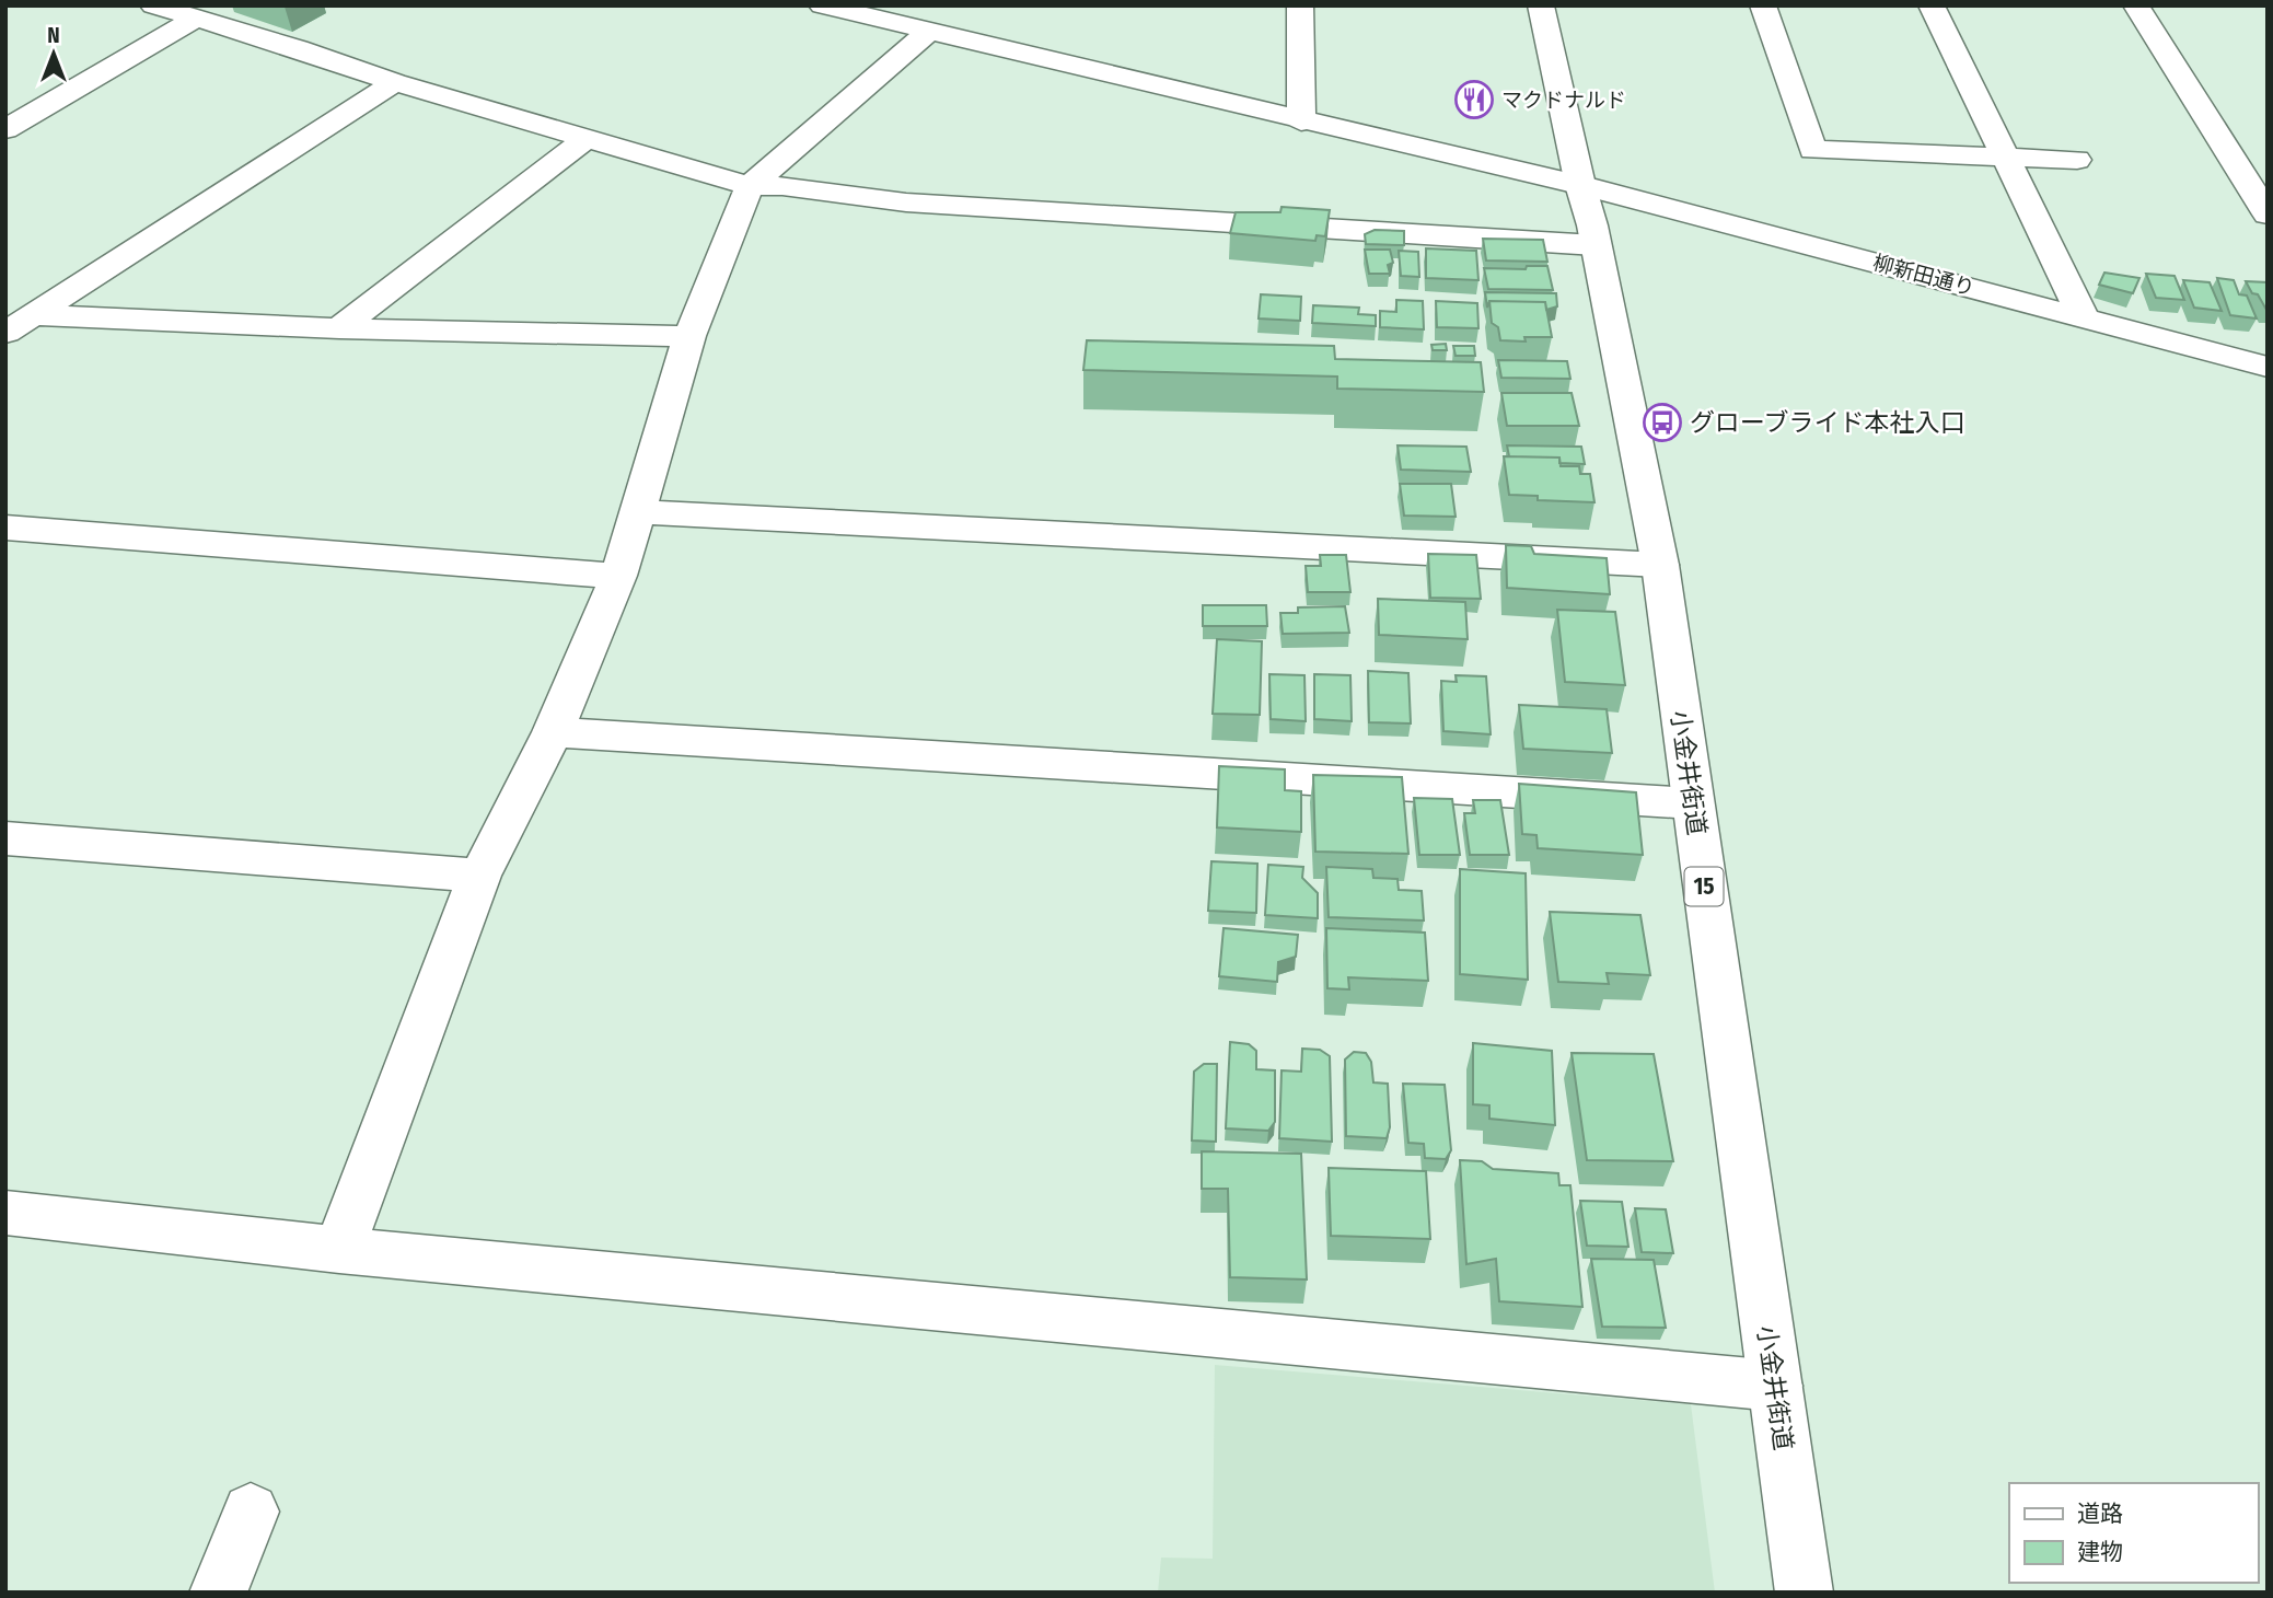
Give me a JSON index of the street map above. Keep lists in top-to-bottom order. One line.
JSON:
{"streets":{"street":["柳新田通り","小金井街道","15"]},"crossings":[["柳新田通り","小金井街道"]],"places":{"restaurant":["マクドナルド"],"bus stop":["グローブライド本社入口"]},"legend":["道路","建物"],"north":"top"}
